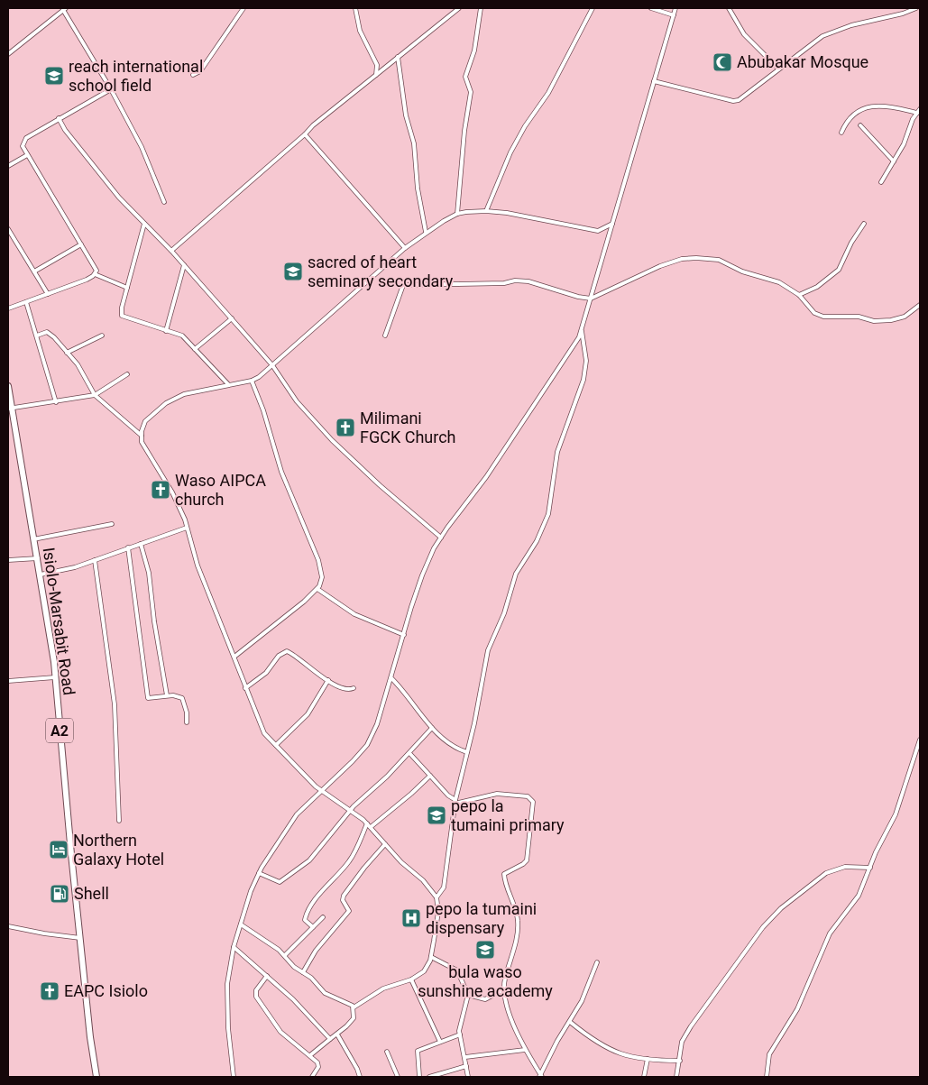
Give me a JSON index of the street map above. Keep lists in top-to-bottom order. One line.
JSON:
{"streets":{"highway":["Isiolo-Marsabit Road","A2"]},"places":{"mosque":["Abubakar Mosque"],"school or university":["reach international school field","sacred of heart seminary secondary","pepo la tumaini primary","bula waso sunshine academy"],"church":["Milimani FGCK Church","Waso AIPCA church","EAPC Isiolo"],"hotel":["Northern Galaxy Hotel"],"fuel station":["Shell"],"hospital":["pepo la tumaini dispensary"]}}
